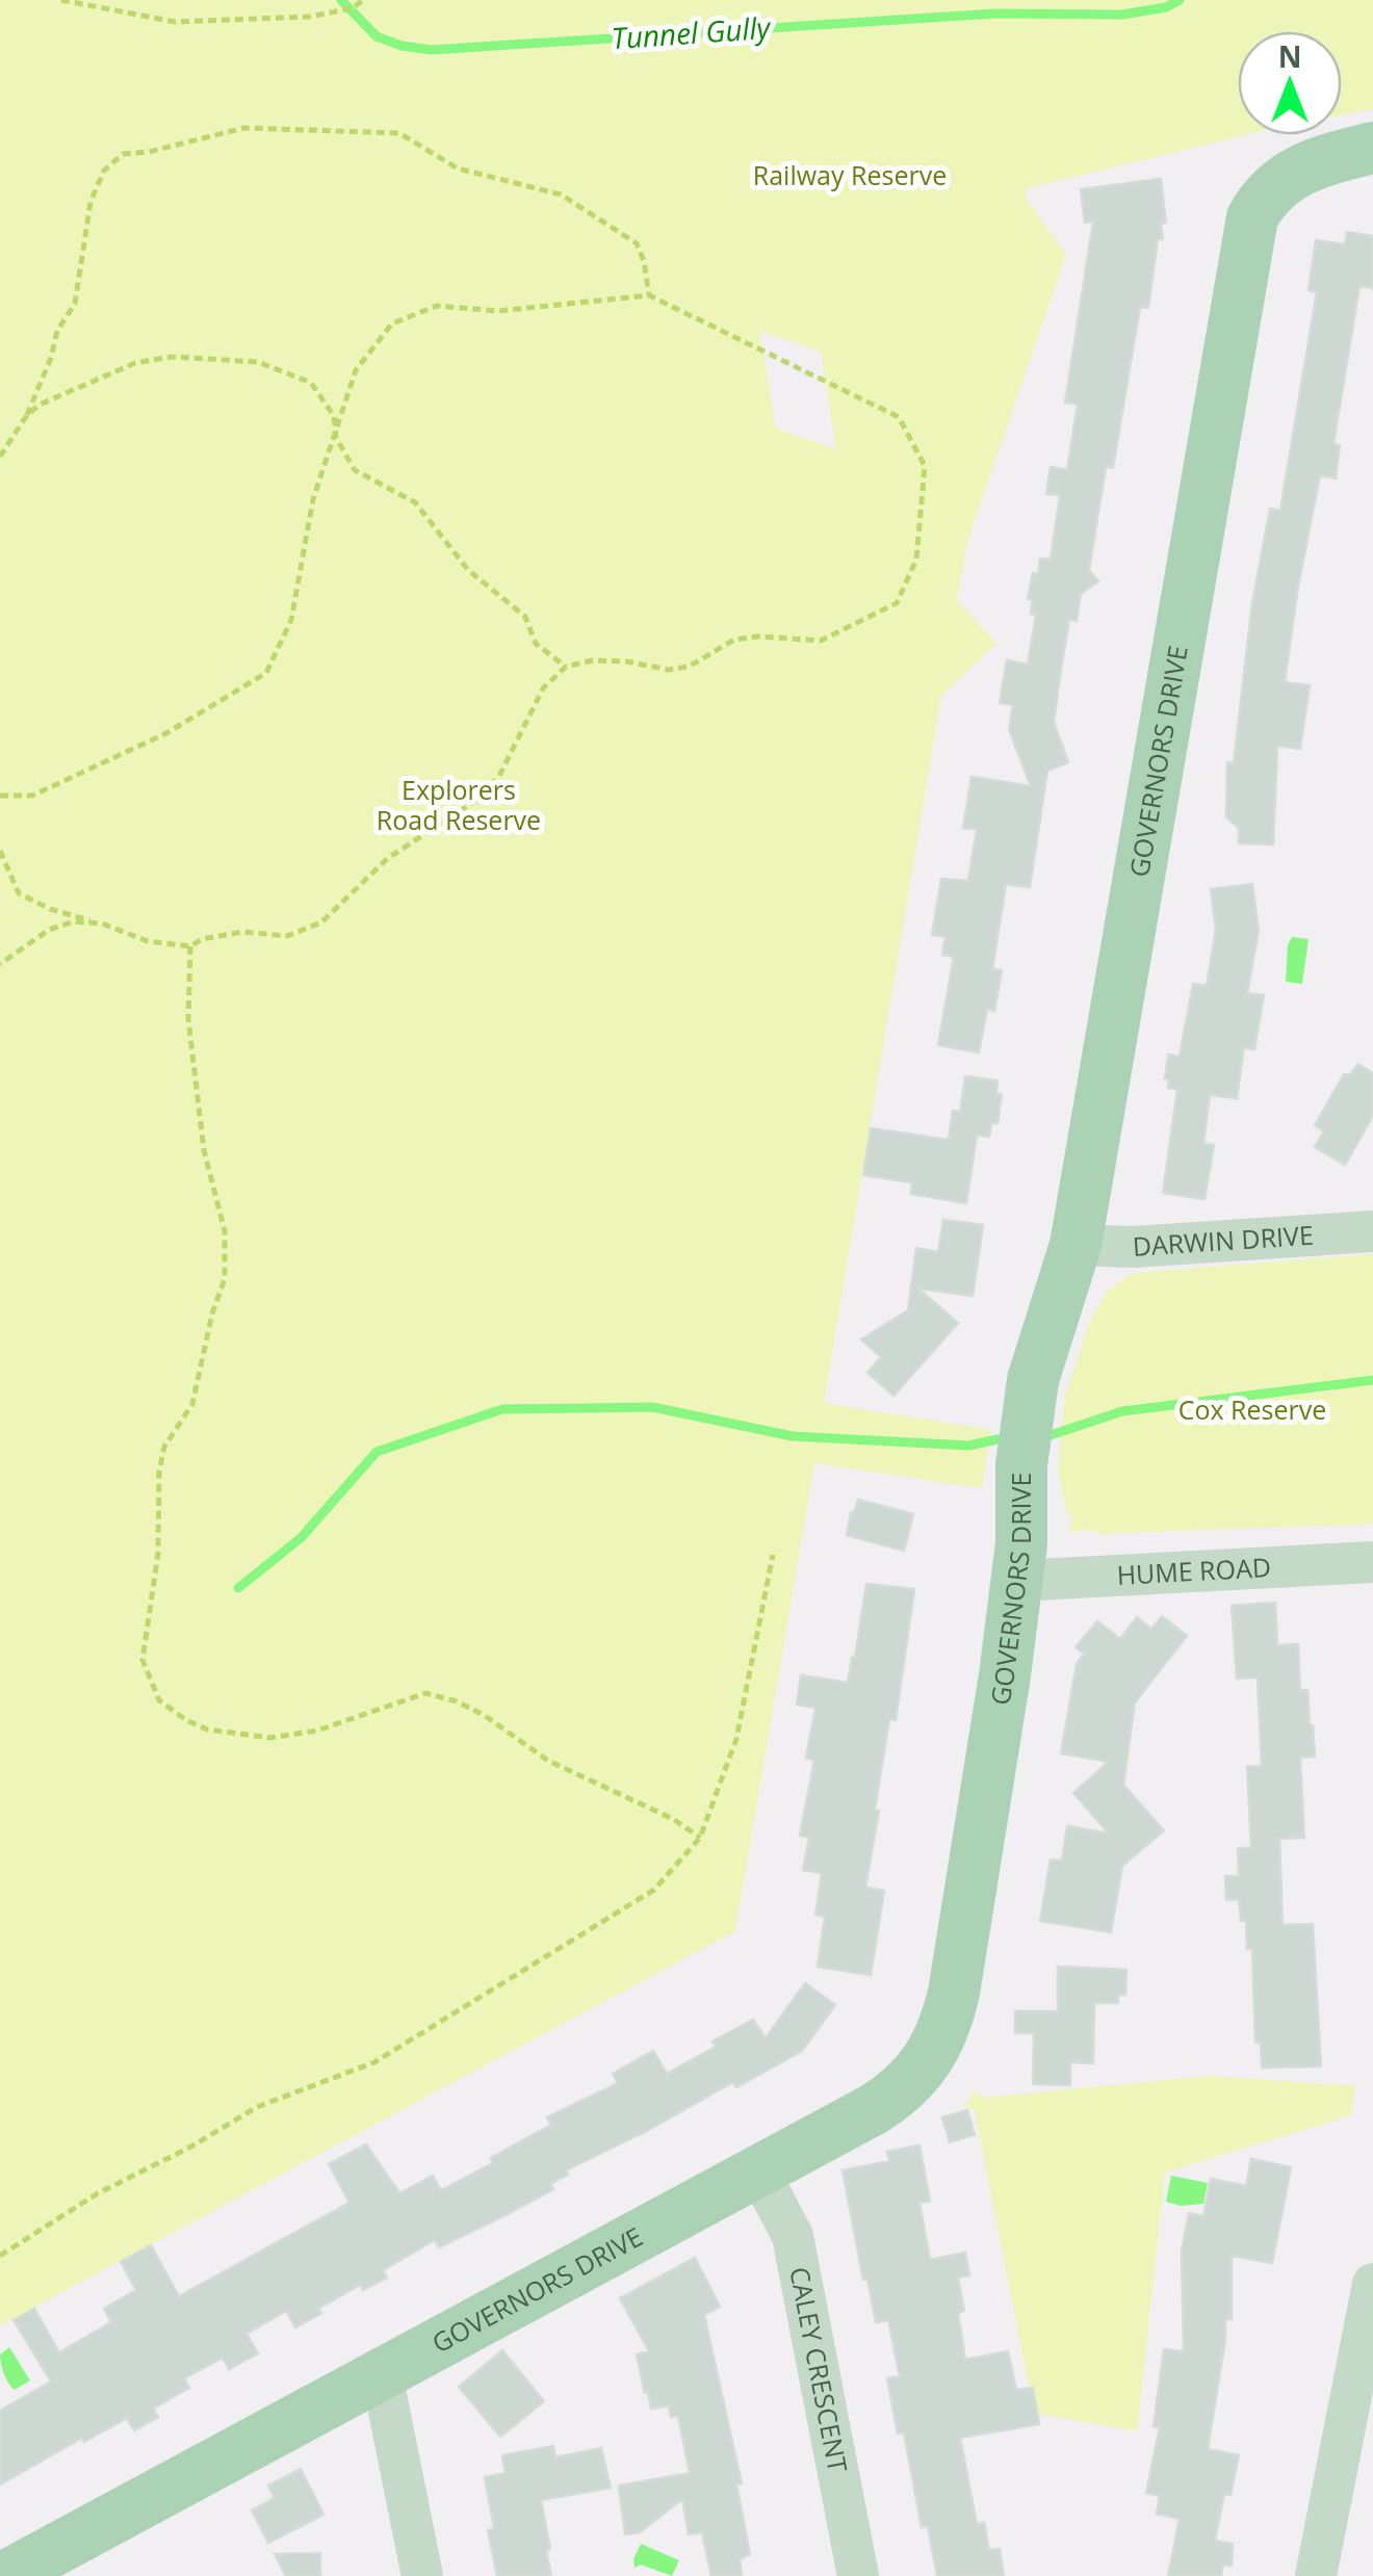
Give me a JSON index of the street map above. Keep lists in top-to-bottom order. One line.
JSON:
{"streets":{"main road":["GOVERNORS DRIVE"],"street":["DARWIN DRIVE","HUME ROAD","CALEY CRESCENT"]},"crossings":[["GOVERNORS DRIVE","DARWIN DRIVE"],["GOVERNORS DRIVE","HUME ROAD"],["GOVERNORS DRIVE","CALEY CRESCENT"]],"water":["Tunnel Gully"],"parks":["Railway Reserve","Explorers Road Reserve","Cox Reserve"],"north":"top"}
